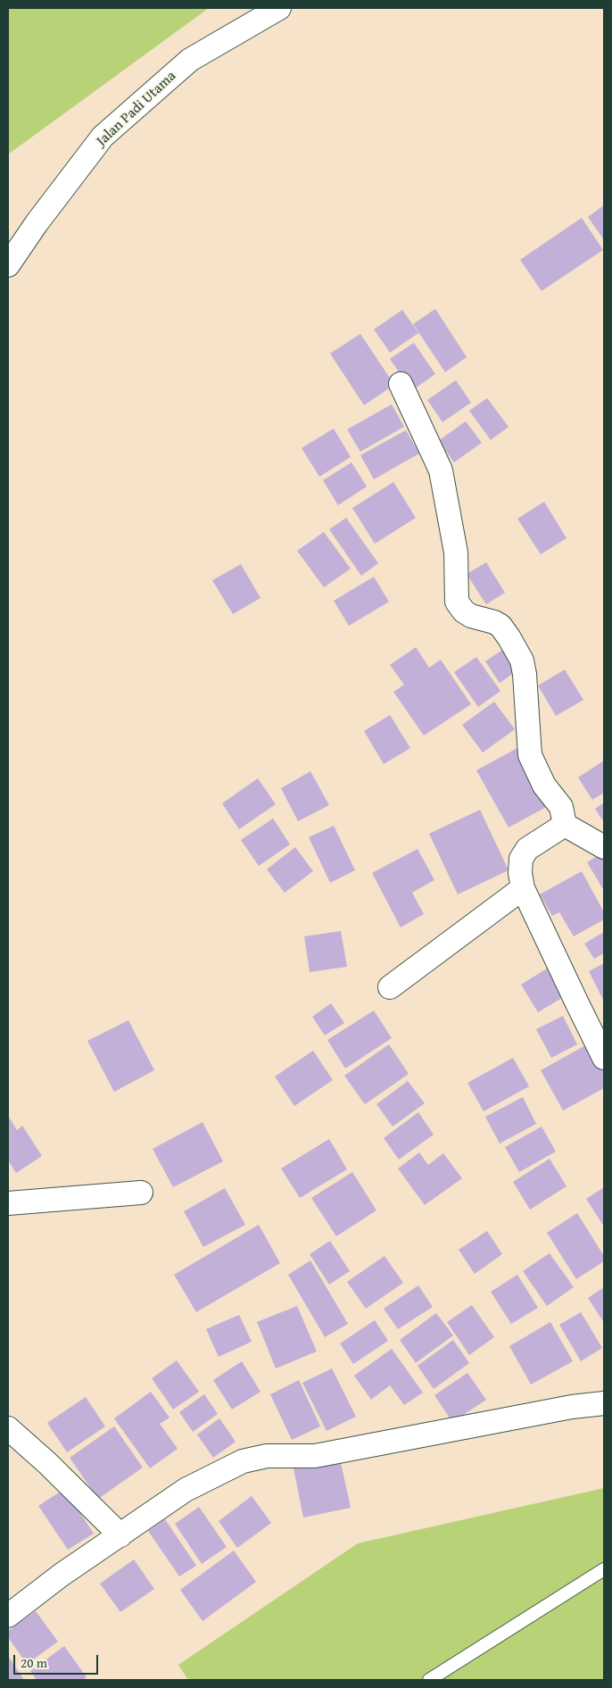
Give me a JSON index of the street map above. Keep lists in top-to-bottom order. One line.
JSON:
{"streets":{"street":["Jalan Padi Utama"]},"scale_bar":"20 m"}
